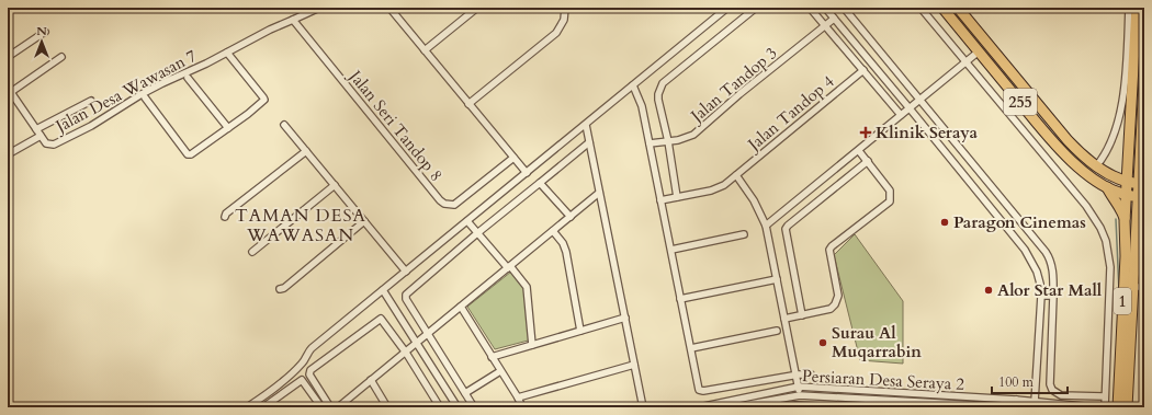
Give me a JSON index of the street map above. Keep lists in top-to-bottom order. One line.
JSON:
{"streets":{"main road":["255","1"],"street":["Jalan Tandop 3","Jalan Desa Wawasan 7","Jalan Tandop 4","Jalan Seri Tandop 8","Persiaran Desa Seraya 2"]},"crossings":[["255","1"]],"districts":["TAMAN DESA WAWASAN"],"places":{"health":["Klinik Seraya"],"other":["Paragon Cinemas","Alor Star Mall","Surau Al Muqarrabin"]},"scale_bar":"100 m","north":"top"}
